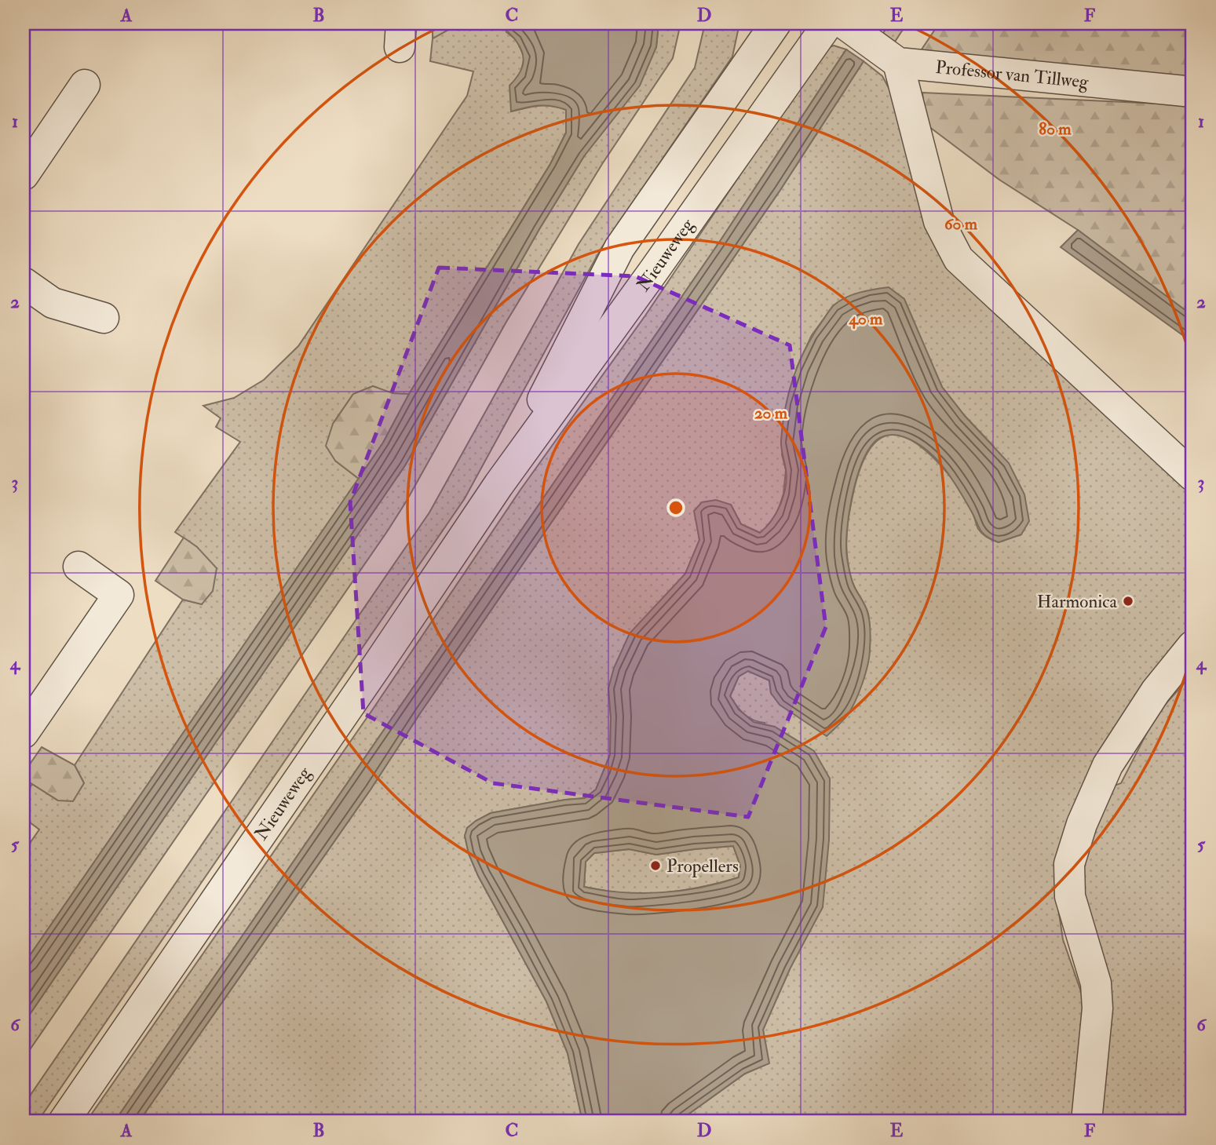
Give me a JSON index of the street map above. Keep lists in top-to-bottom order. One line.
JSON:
{"streets":{"street":["Professor van Tillweg","Nieuweweg"]},"places":["Harmonica","Propellers"],"grid":{"columns":["A","B","C","D","E","F"],"rows":["1","2","3","4","5","6"]},"rings":["80 m","60 m","40 m","20 m"]}
